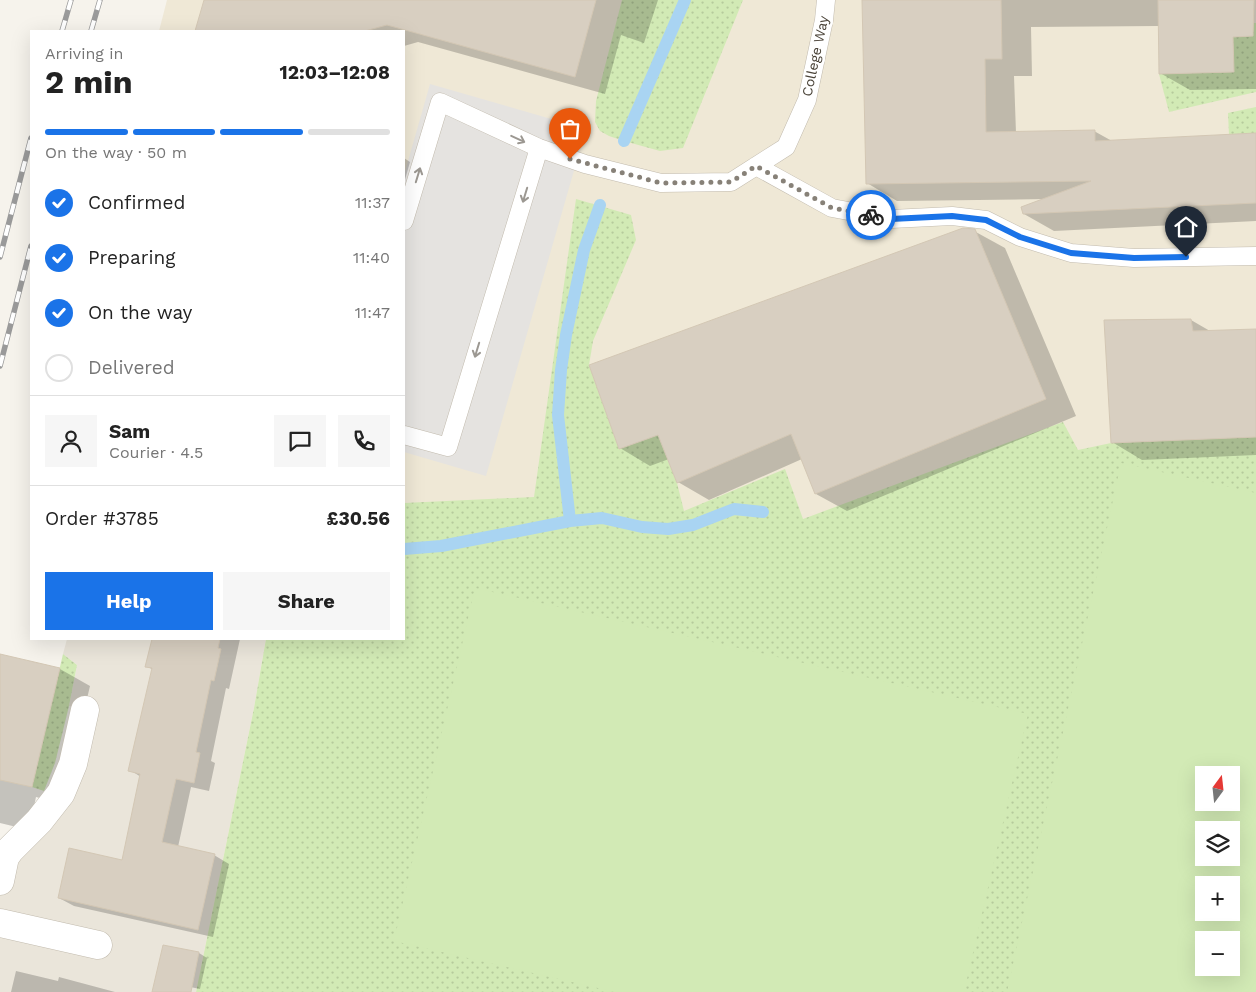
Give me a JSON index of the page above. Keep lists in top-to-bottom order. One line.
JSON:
{"streets":{"lane":["College Way"]},"north":"top","page":{"heading":["2 min","Arriving in","12:03–12:08"],"panel":["Sam","Courier · 4.5","Order #3785","£30.56"],"bar":"On the way · 50 m","list":[["Confirmed","11:37"],["Preparing","11:40"],["On the way","11:47"],"Delivered"],"buttons":["Help","Share"],"map_buttons":["+","−"]}}
